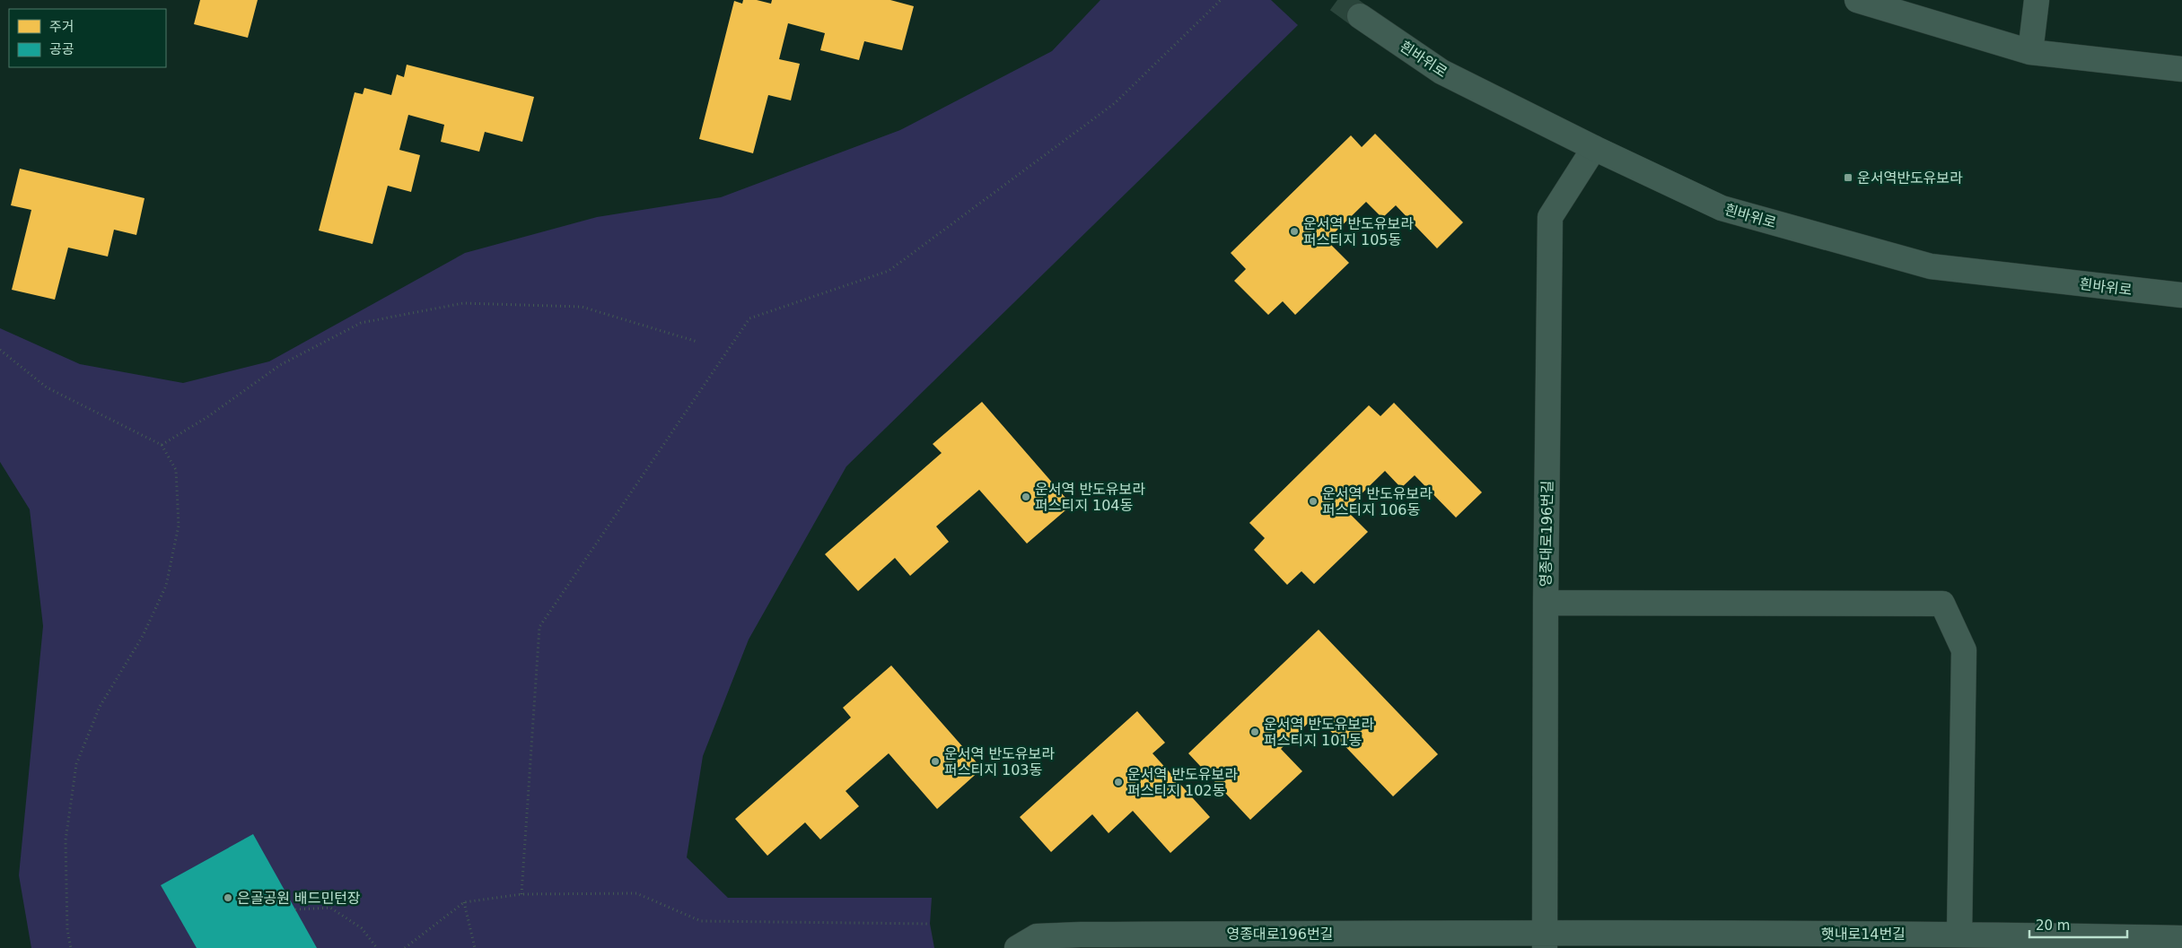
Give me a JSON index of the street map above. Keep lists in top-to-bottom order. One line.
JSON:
{"streets":{"street":["흰바위로","영종대로196번길","햇내로14번길"]},"crossings":[["흰바위로","영종대로196번길"],["영종대로196번길","햇내로14번길"]],"places":{"transit":["운서역반도유보라"],"other":["운서역 반도유보라 퍼스티지 105동","운서역 반도유보라 퍼스티지 104동","운서역 반도유보라 퍼스티지 106동","운서역 반도유보라 퍼스티지 101동","운서역 반도유보라 퍼스티지 103동","운서역 반도유보라 퍼스티지 102동","은골공원 배드민턴장"]},"legend":["주거","공공"],"scale_bar":"20 m"}
